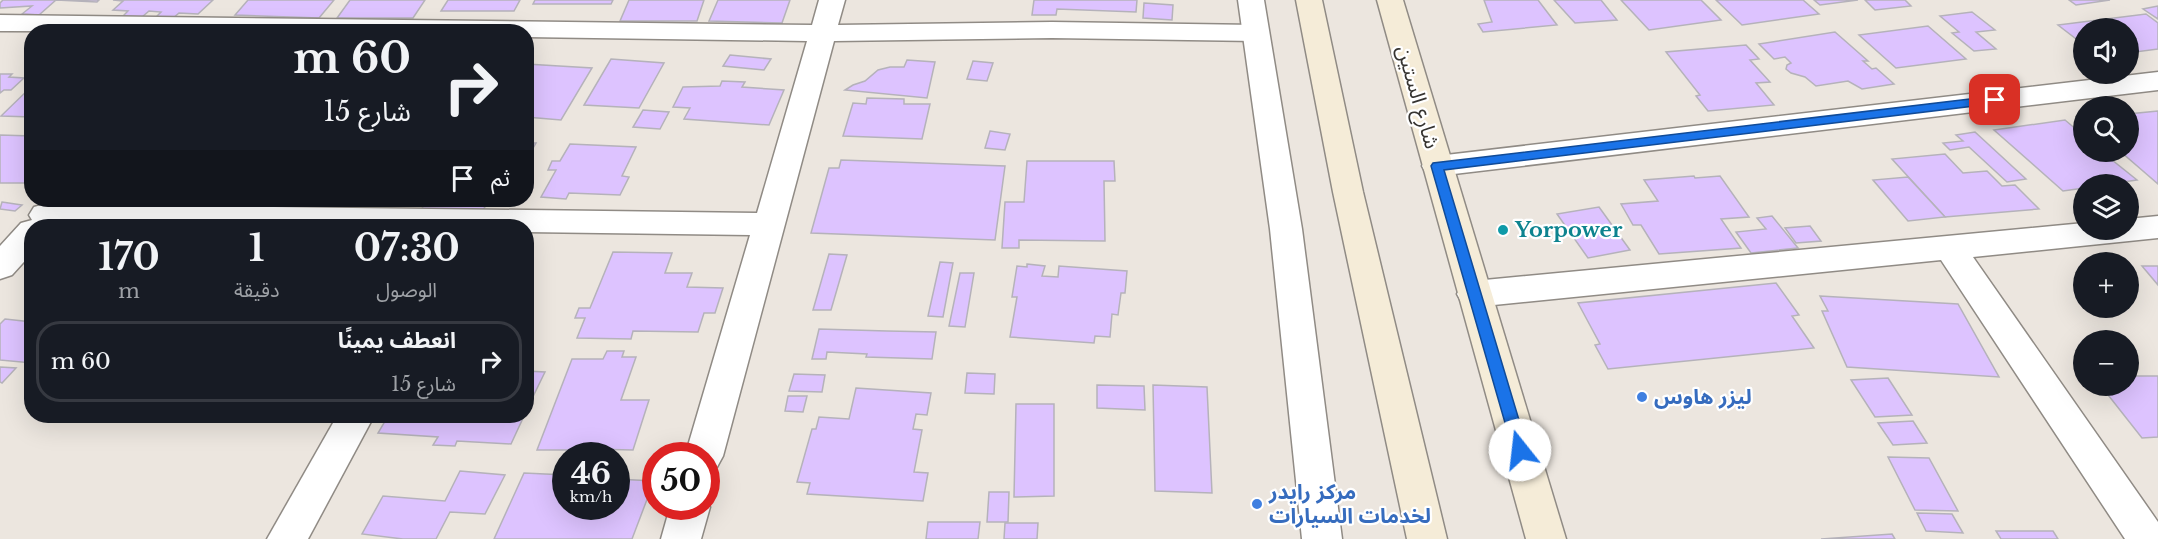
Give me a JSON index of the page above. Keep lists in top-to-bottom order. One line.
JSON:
{"streets":{"main road":["شارع الستين"]},"places":["Yorpower","ليزر هاوس","مركز رايدر لخدمات السيارات"],"page":{"map_buttons":["+","−"],"turn":["60 m","شارع 15"],"then":"ثم","eta":["07:30","الوصول","1","دقيقة","170","m"],"list":[{"name":"انعطف يمينًا","note":"شارع 15","value":"60 m"}],"speed":"46 km/h","limit":"50"}}
